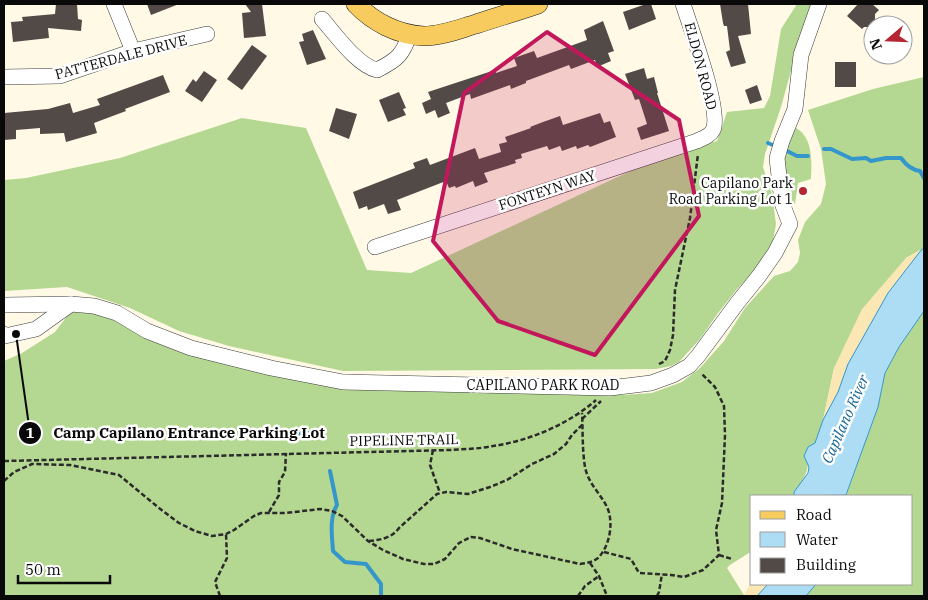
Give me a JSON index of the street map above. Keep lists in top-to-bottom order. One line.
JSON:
{"streets":{"street":["PATTERDALE DRIVE","ELDON ROAD","FONTEYN WAY","CAPILANO PARK ROAD"],"path":["PIPELINE TRAIL"]},"crossings":[["ELDON ROAD","FONTEYN WAY"],["CAPILANO PARK ROAD","PIPELINE TRAIL"]],"water":["Capilano River"],"places":["Capilano Park Road Parking Lot 1","Camp Capilano Entrance Parking Lot"],"legend":["Road","Water","Building"],"scale_bar":"50 m","north":"left"}
